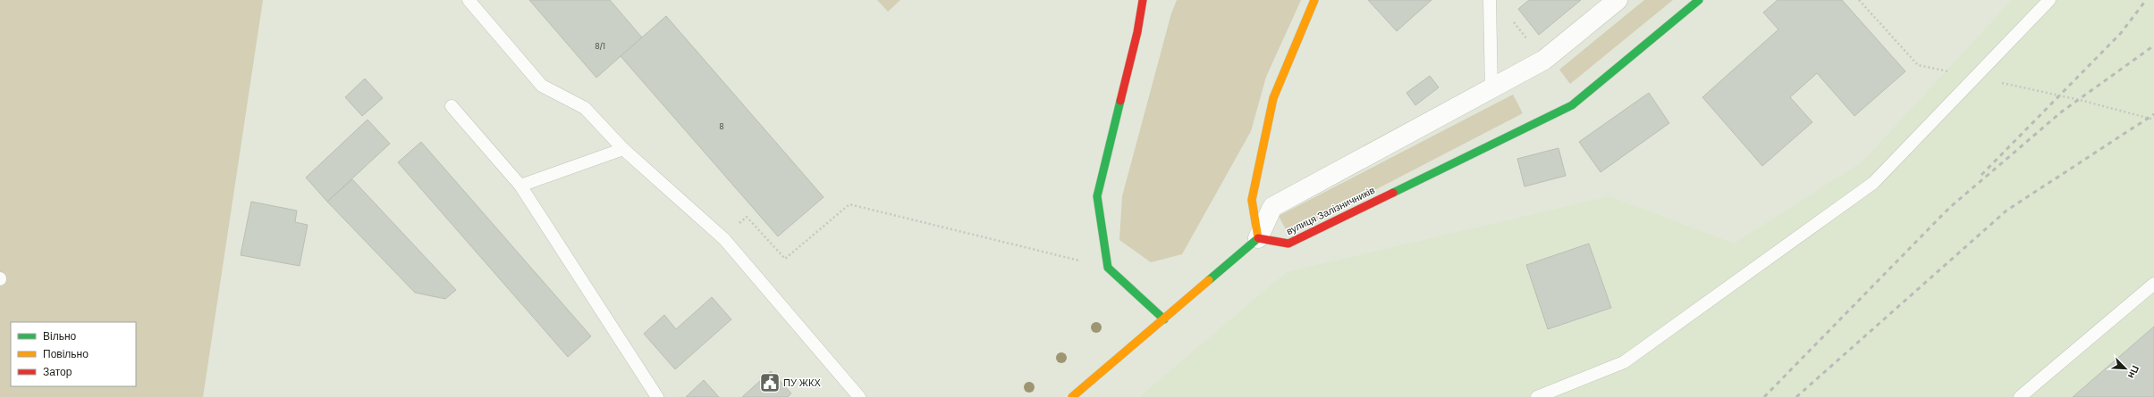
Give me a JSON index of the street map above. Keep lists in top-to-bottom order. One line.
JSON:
{"streets":{"street":["вулиця Залізничників"]},"places":{"public building":["ПУ ЖКХ"]},"house_numbers":["8/1","8"],"legend":["Вільно","Повільно","Затор"],"north":"bottom right"}
